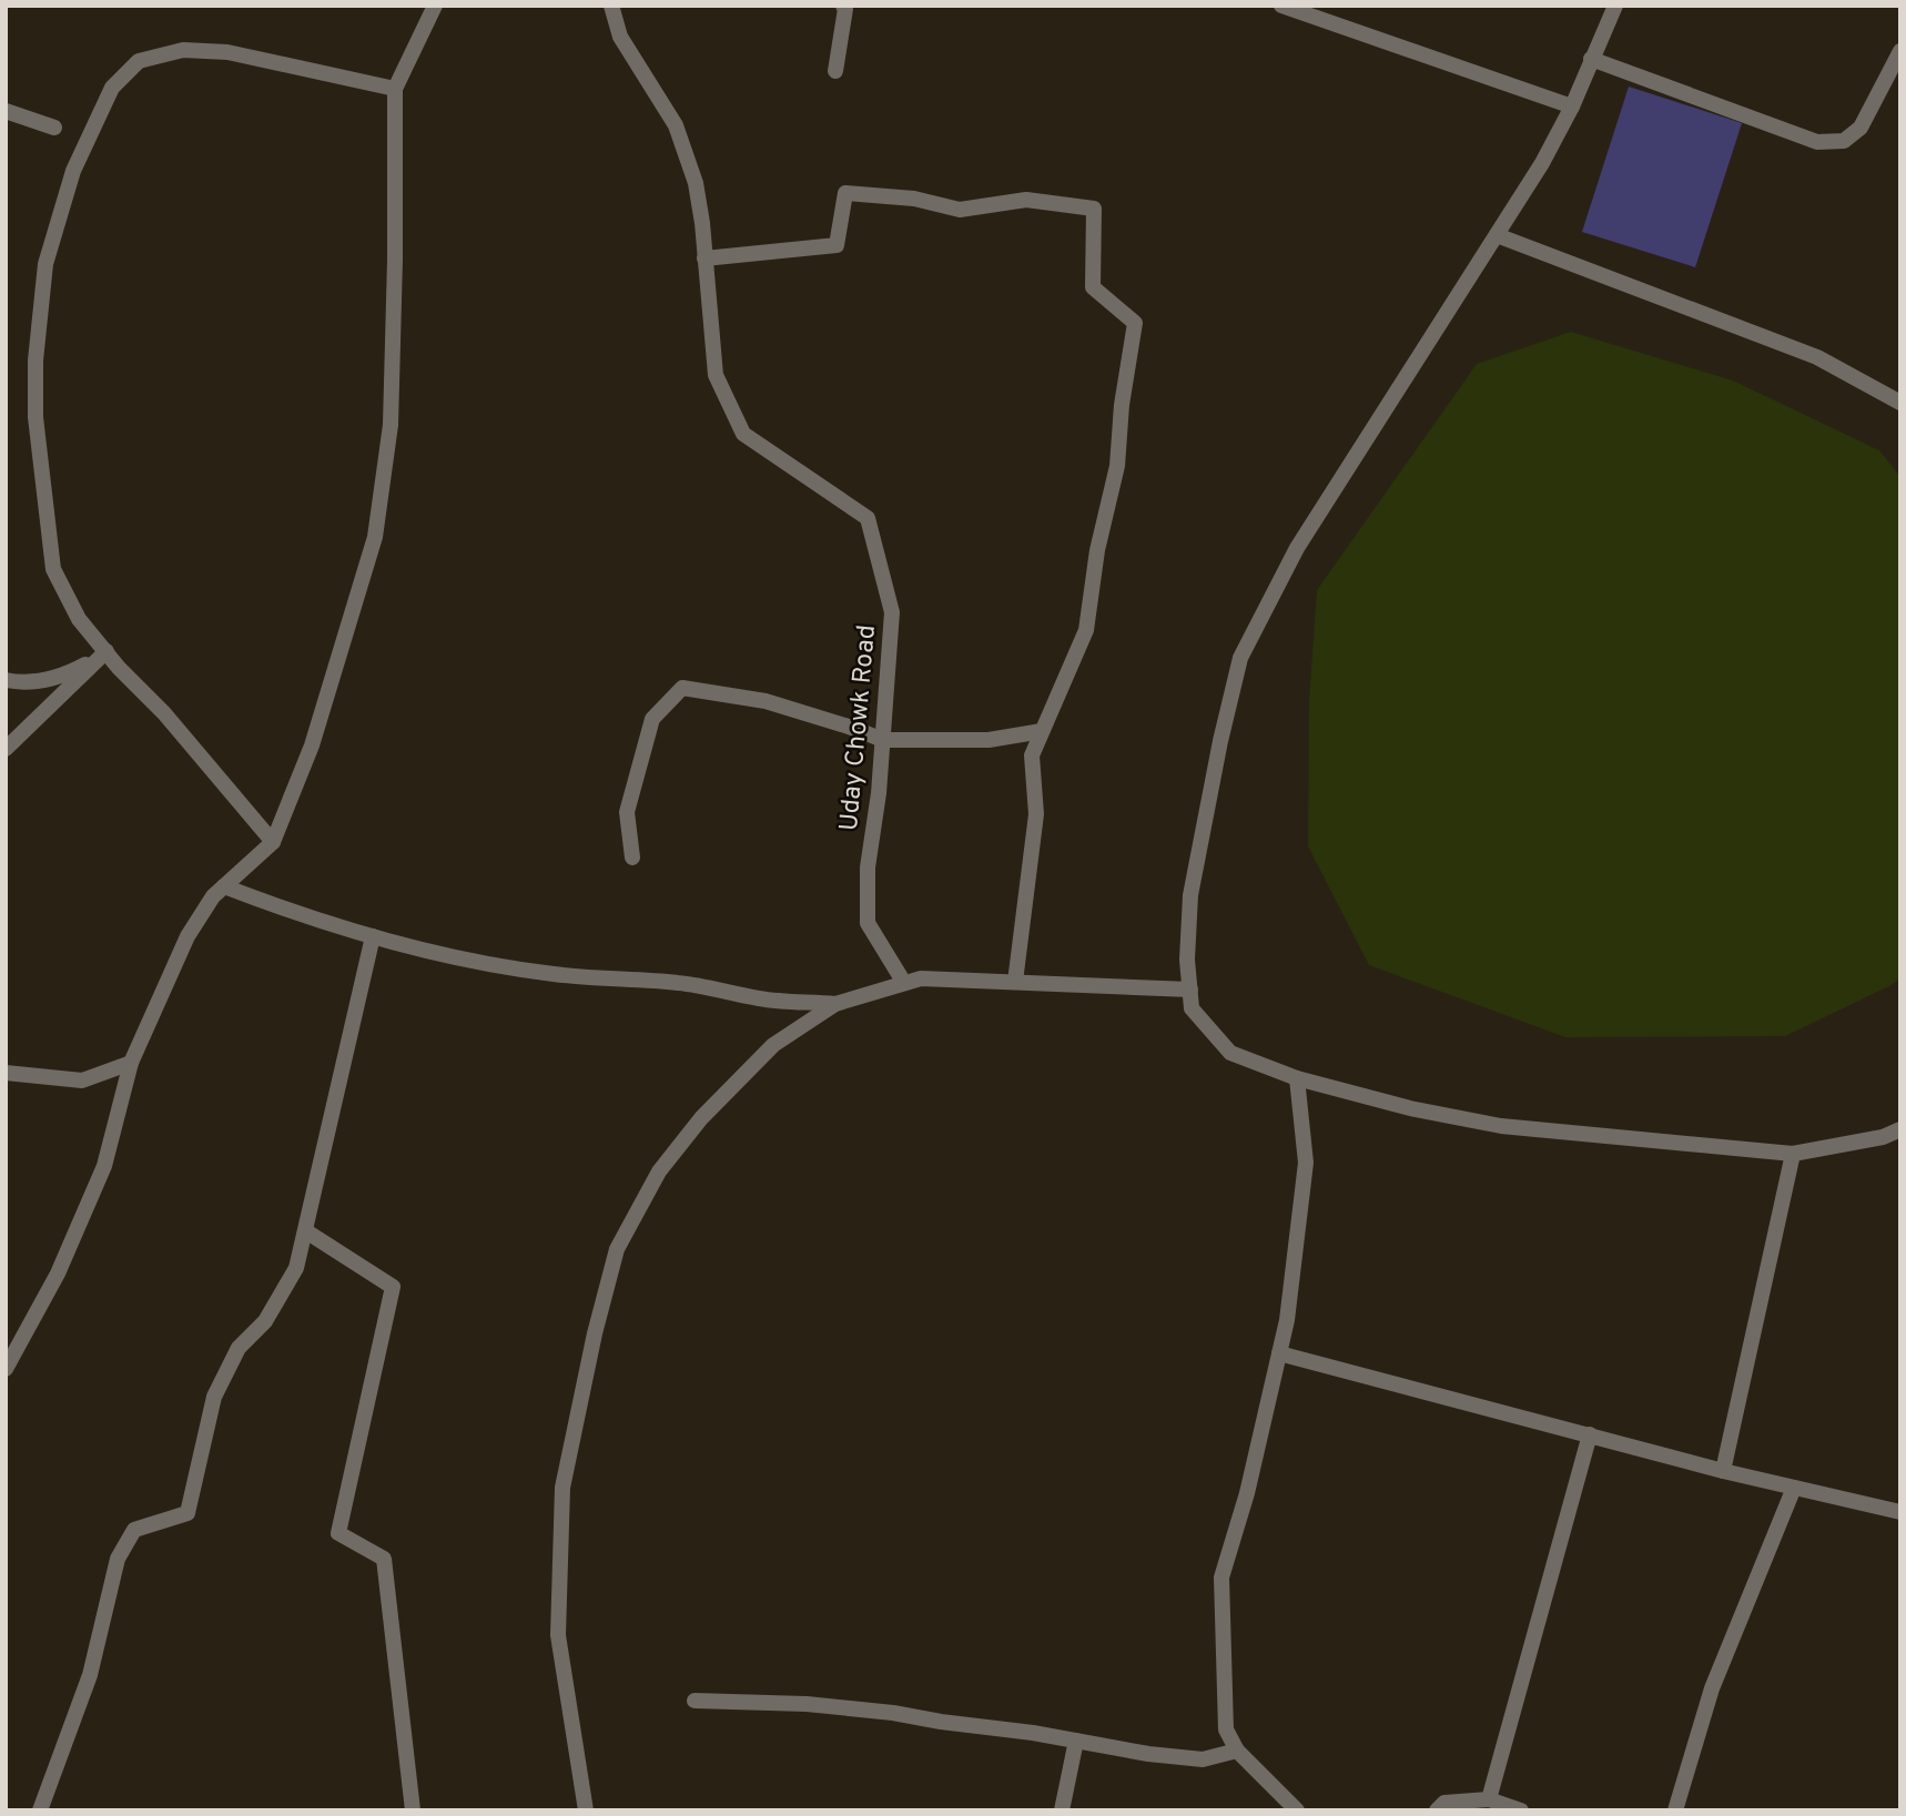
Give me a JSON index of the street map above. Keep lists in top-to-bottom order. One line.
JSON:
{"streets":{"street":["Uday Chowk Road"]}}
